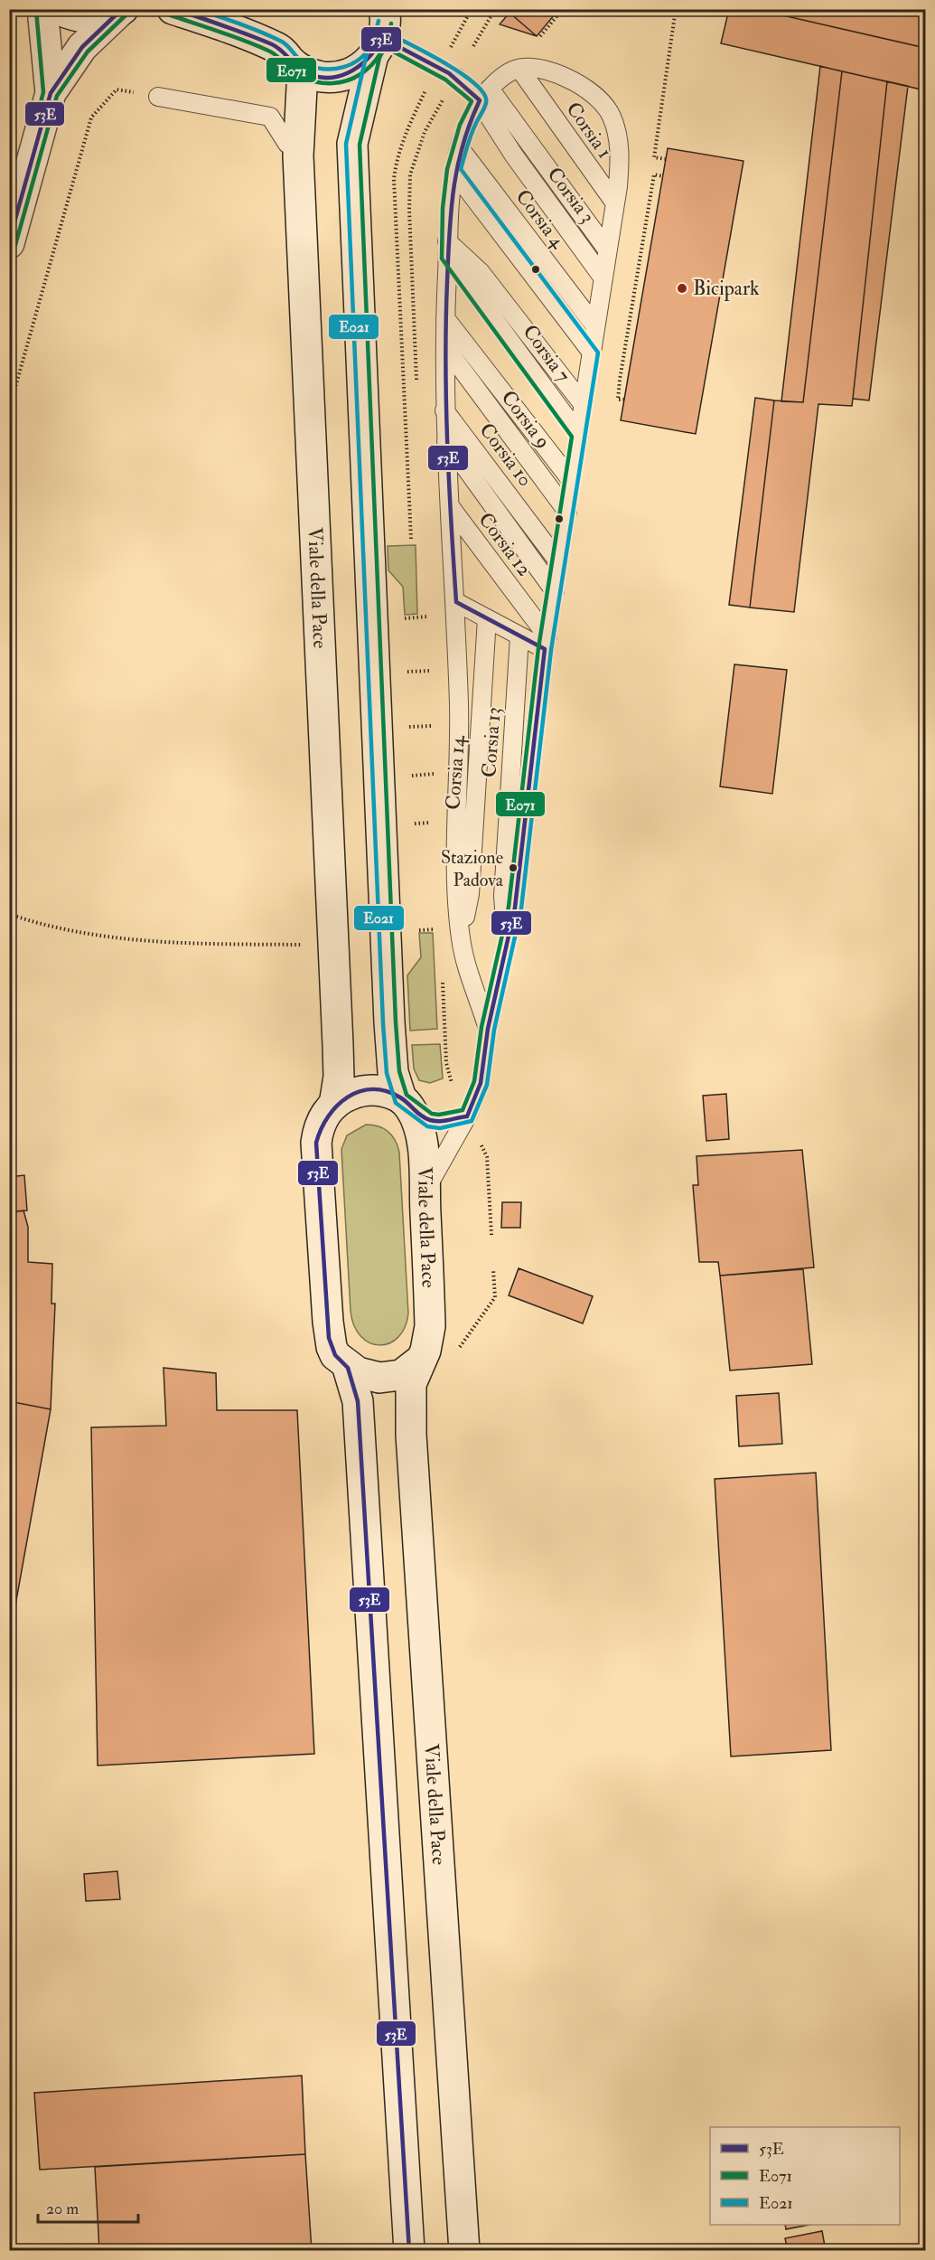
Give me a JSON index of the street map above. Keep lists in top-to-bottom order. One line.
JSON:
{"streets":{"street":["Viale della Pace"],"lane":["Corsia 1","Corsia 3","Corsia 4","Corsia 7","Corsia 9","Corsia 10","Corsia 12","Corsia 13","Corsia 14"]},"places":["Bicipark","Stazione Padova"],"lines":["transit line 53E","transit line E021","transit line E071"],"legend":["53E","E071","E021"],"scale_bar":"20 m"}
